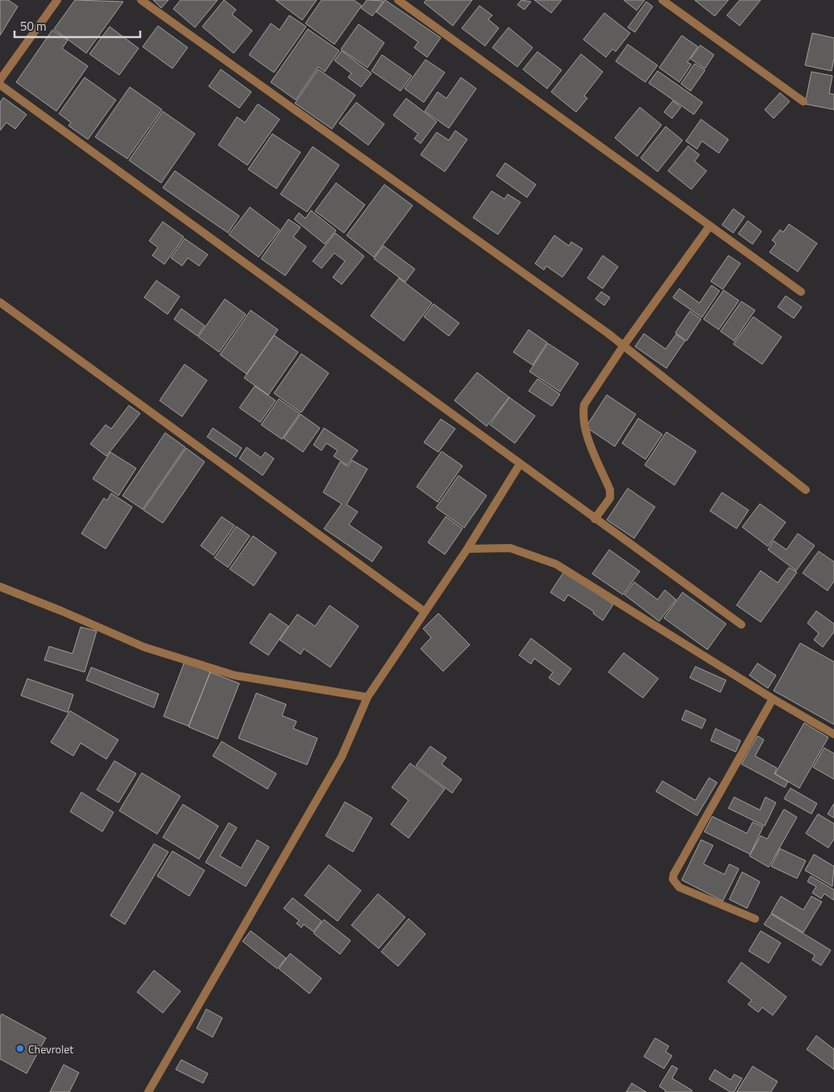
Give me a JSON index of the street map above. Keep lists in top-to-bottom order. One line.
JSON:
{"places":["Chevrolet"],"scale_bar":"50 m"}
